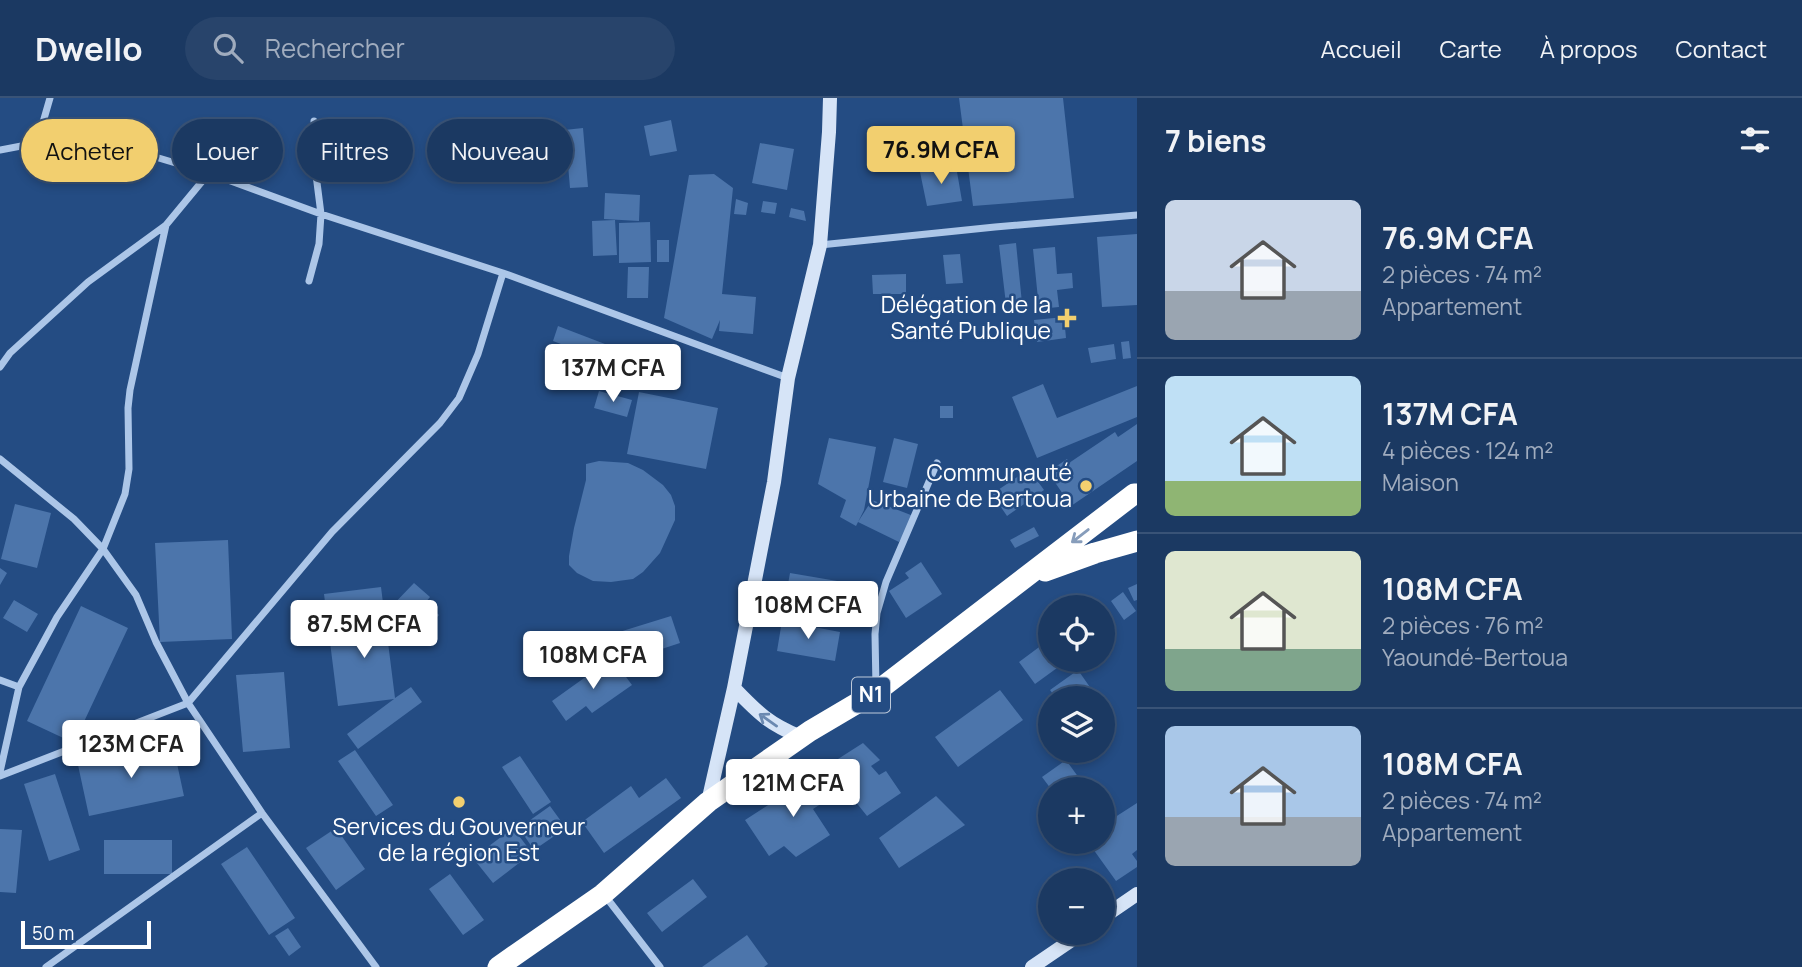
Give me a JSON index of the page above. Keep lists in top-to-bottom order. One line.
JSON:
{"streets":{"highway":["N1"]},"places":{"health":["Délégation de la Santé Publique"],"other":["Communauté Urbaine de Bertoua","Services du Gouverneur de la région Est"]},"scale_bar":"50 m","page":{"header":"Dwello","search":"Rechercher","nav":["Accueil","Carte","À propos","Contact"],"heading":"7 biens","chip":["Acheter","Louer","Filtres","Nouveau"],"price":["76.9M CFA","137M CFA","108M CFA","87.5M CFA","108M CFA","123M CFA","121M CFA"],"list":[{"name":"76.9M CFA","note":"2 pièces · 74 m² · Appartement"},{"name":"137M CFA","note":"4 pièces · 124 m² · Maison"},{"name":"108M CFA","note":"2 pièces · 76 m² · Yaoundé-Bertoua"},{"name":"108M CFA","note":"2 pièces · 74 m² · Appartement"}],"map_buttons":["+","−"],"scale":"50 m"}}
